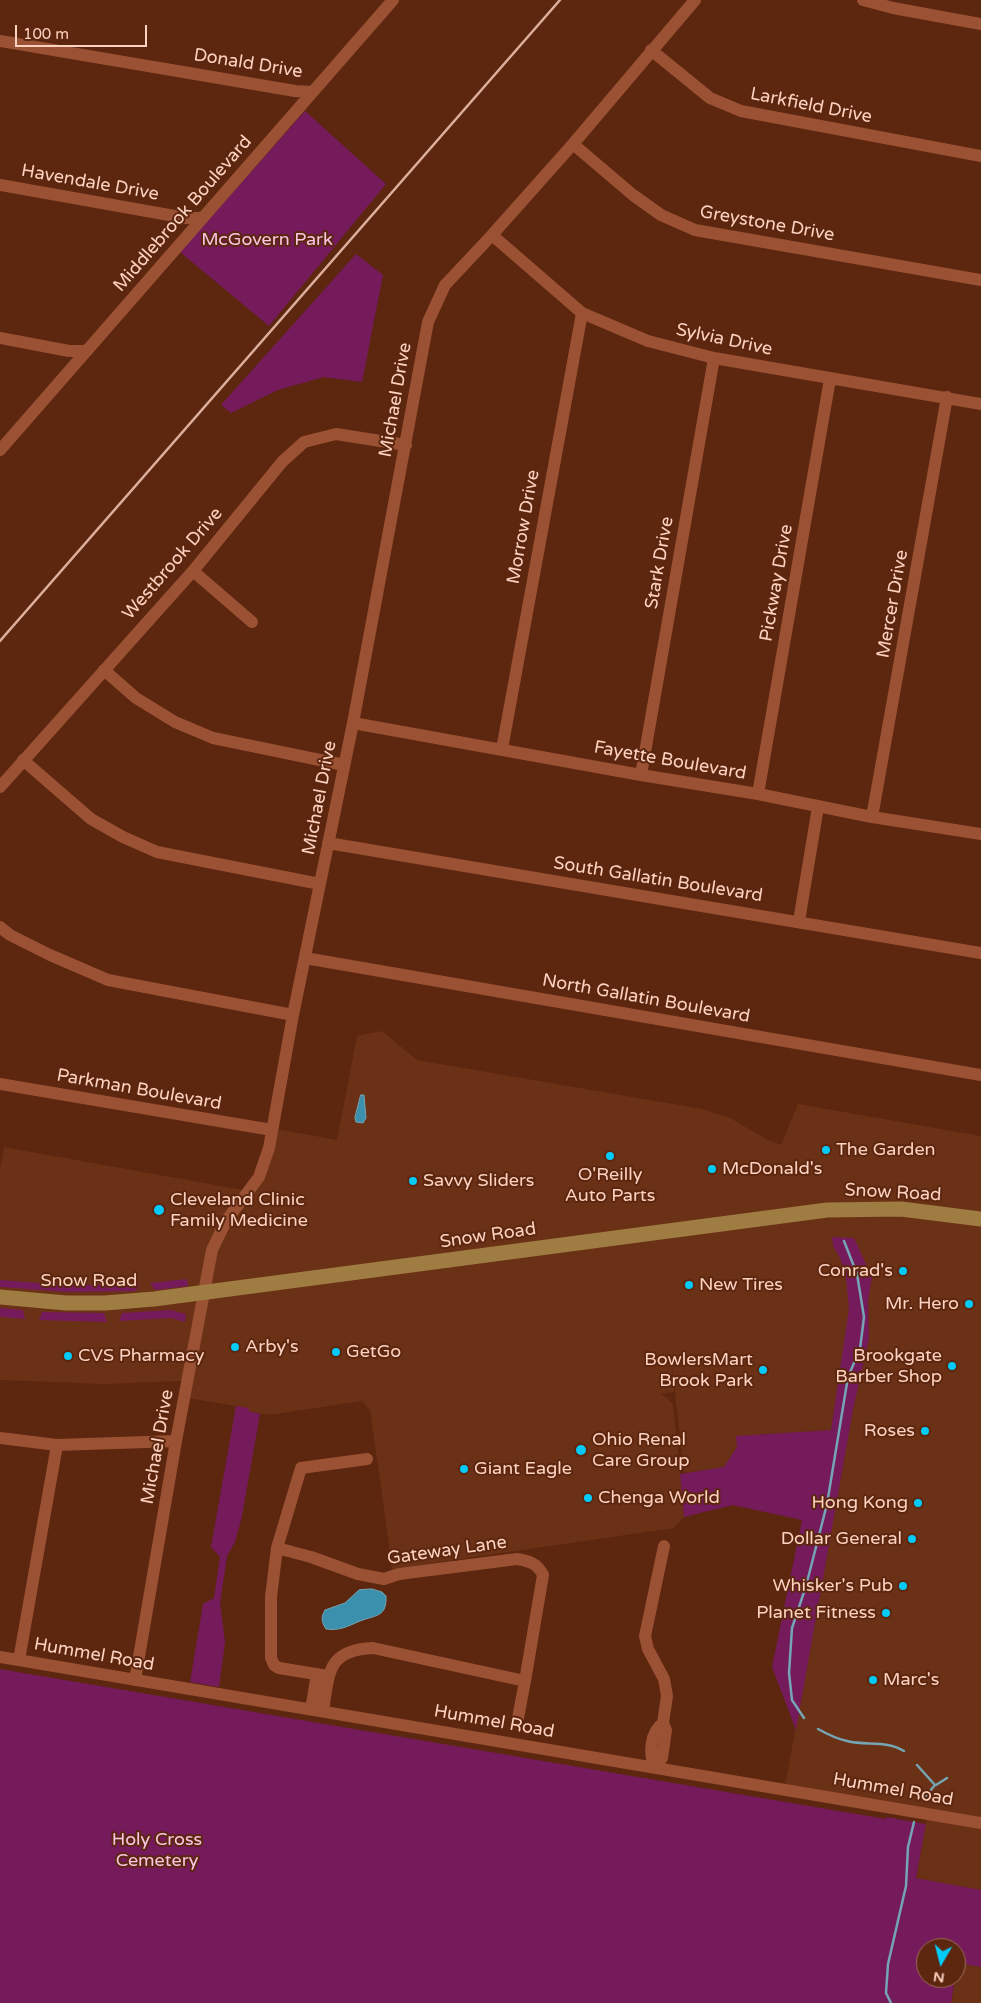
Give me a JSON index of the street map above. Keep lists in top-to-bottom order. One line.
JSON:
{"streets":{"main road":["Snow Road"],"street":["Donald Drive","Larkfield Drive","Havendale Drive","Middlebrook Boulevard","Greystone Drive","Sylvia Drive","Michael Drive","Morrow Drive","Stark Drive","Westbrook Drive","Pickway Drive","Mercer Drive","Fayette Boulevard","South Gallatin Boulevard","North Gallatin Boulevard","Parkman Boulevard","Gateway Lane","Hummel Road"]},"crossings":[["Donald Drive","Middlebrook Boulevard"],["Larkfield Drive","Michael Drive"],["Havendale Drive","Middlebrook Boulevard"],["Greystone Drive","Michael Drive"],["Sylvia Drive","Michael Drive"],["Sylvia Drive","Morrow Drive"],["Sylvia Drive","Stark Drive"],["Sylvia Drive","Pickway Drive"],["Sylvia Drive","Mercer Drive"],["Michael Drive","Westbrook Drive"],["Michael Drive","Fayette Boulevard"],["Michael Drive","South Gallatin Boulevard"],["Michael Drive","North Gallatin Boulevard"],["Michael Drive","Parkman Boulevard"],["Michael Drive","Snow Road"],["Michael Drive","Hummel Road"],["Morrow Drive","Fayette Boulevard"],["Stark Drive","Fayette Boulevard"],["Pickway Drive","Fayette Boulevard"],["Mercer Drive","Fayette Boulevard"]],"parks":["McGovern Park","Holy Cross Cemetery"],"places":["The Garden","O'Reilly Auto Parts","McDonald's","Savvy Sliders","Cleveland Clinic Family Medicine","Conrad's","New Tires","Mr. Hero","Arby's","GetGo","CVS Pharmacy","Brookgate Barber Shop","BowlersMart Brook Park","Roses","Ohio Renal Care Group","Giant Eagle","Chenga World","Hong Kong","Dollar General","Whisker's Pub","Planet Fitness","Marc's"],"scale_bar":"100 m","north":"bottom"}
